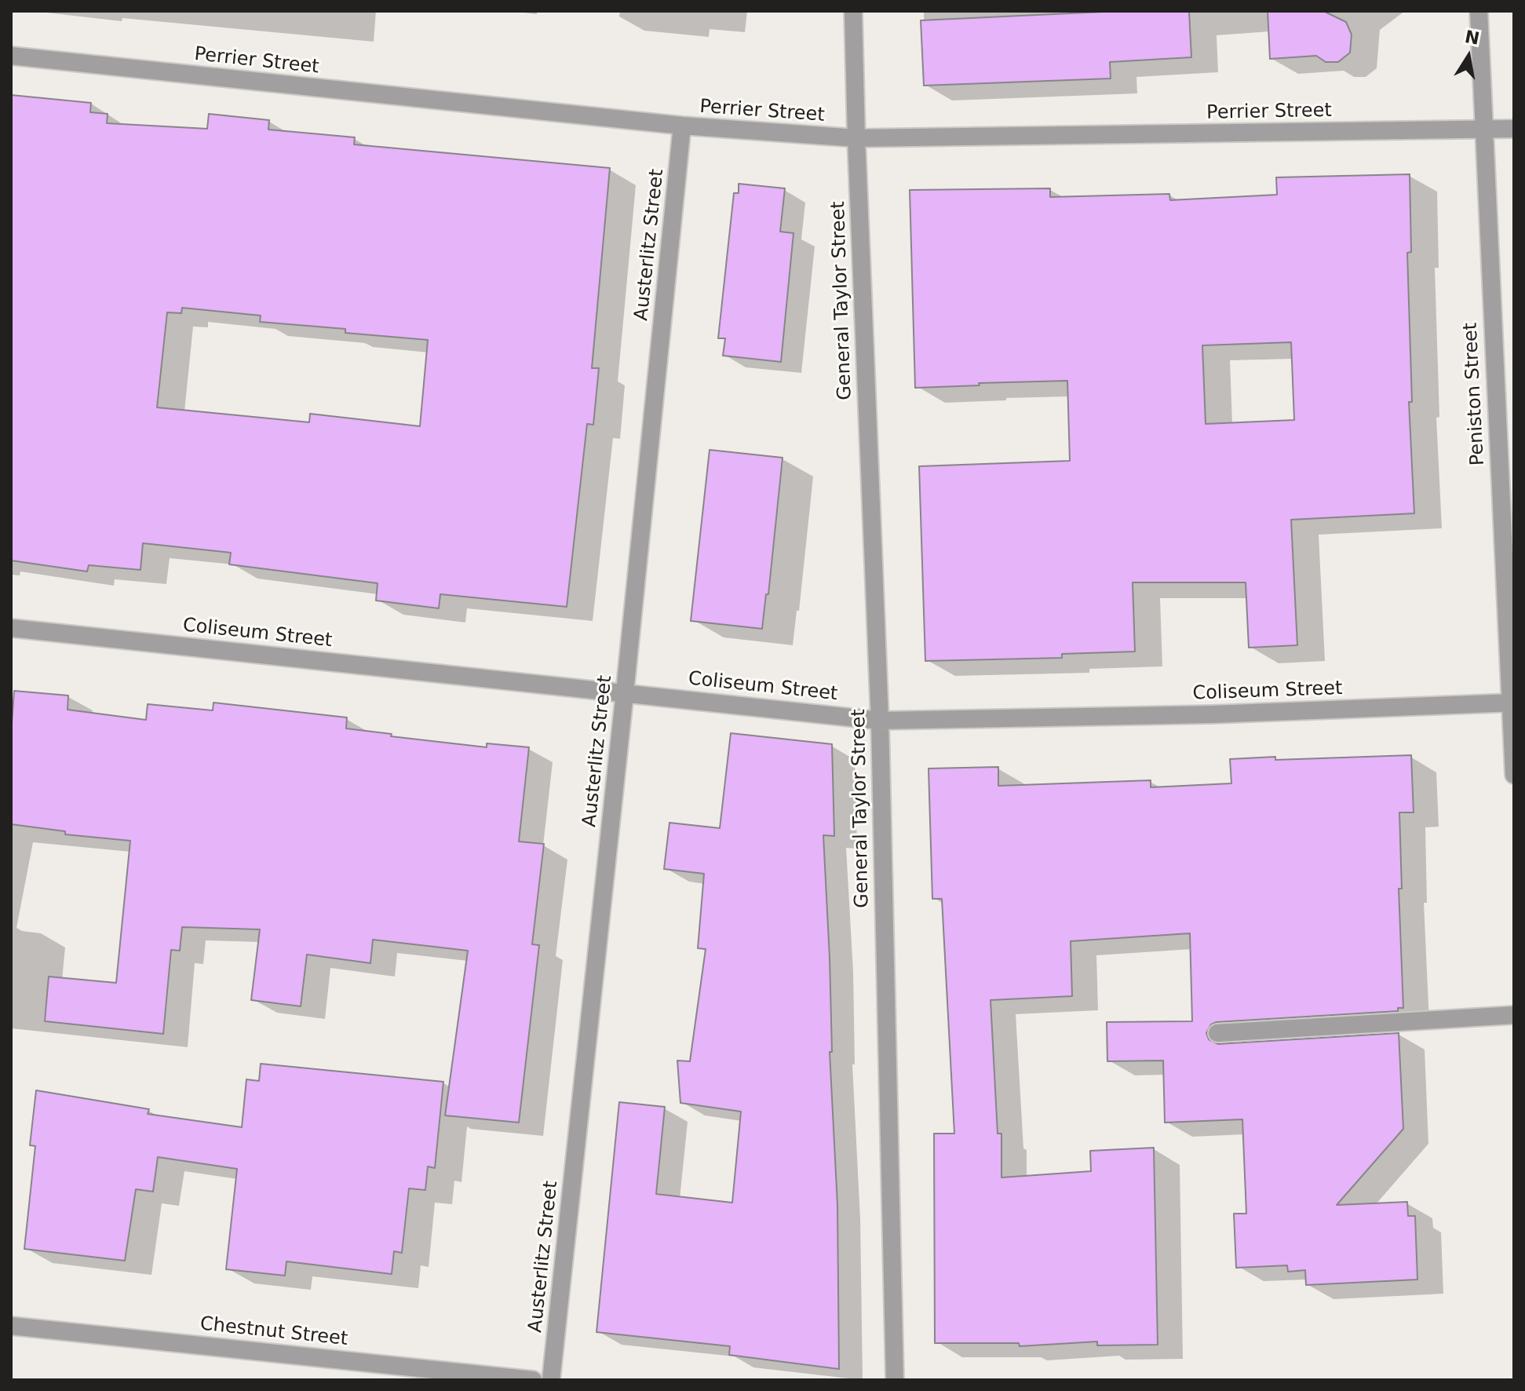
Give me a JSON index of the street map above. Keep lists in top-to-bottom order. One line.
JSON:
{"streets":{"street":["Perrier Street","Austerlitz Street","General Taylor Street","Peniston Street","Coliseum Street","Chestnut Street"]},"crossings":[["Perrier Street","Austerlitz Street"],["Perrier Street","General Taylor Street"],["Perrier Street","Peniston Street"],["Austerlitz Street","Coliseum Street"],["General Taylor Street","Coliseum Street"],["Peniston Street","Coliseum Street"]],"north":"top"}
